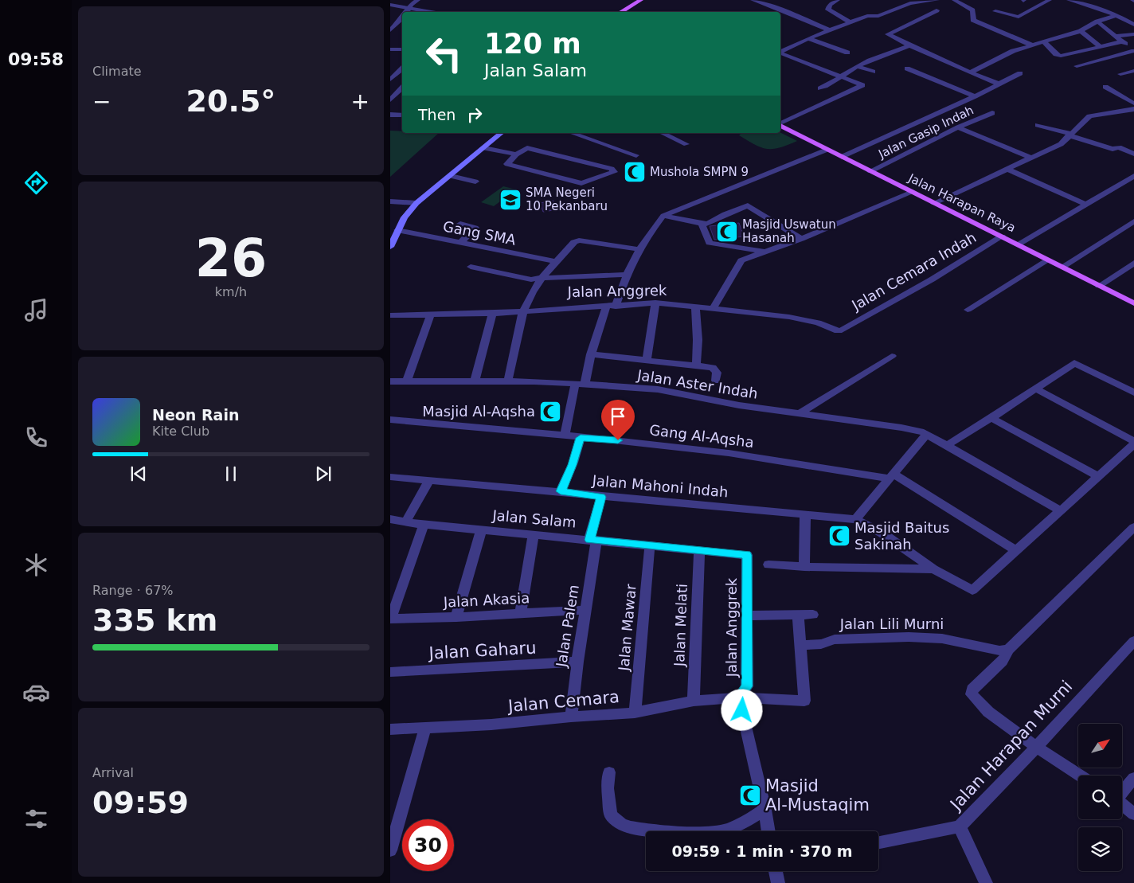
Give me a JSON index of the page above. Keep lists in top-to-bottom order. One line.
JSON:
{"streets":{"main road":["Jalan Harapan Raya"],"street":["Jalan Gasip Indah","Gang SMA","Jalan Cemara Indah","Jalan Anggrek","Jalan Aster Indah","Gang Al-Aqsha","Jalan Mahoni Indah","Jalan Salam","Jalan Akasia","Jalan Lili Murni","Jalan Melati","Jalan Palem","Jalan Mawar","Jalan Gaharu","Jalan Cemara","Jalan Harapan Murni"]},"crossings":[["Jalan Gasip Indah","Jalan Harapan Raya"],["Jalan Harapan Raya","Jalan Cemara Indah"],["Jalan Cemara Indah","Jalan Anggrek"],["Jalan Anggrek","Jalan Salam"],["Jalan Anggrek","Jalan Cemara"],["Jalan Mahoni Indah","Jalan Palem"],["Jalan Salam","Jalan Melati"],["Jalan Salam","Jalan Palem"],["Jalan Salam","Jalan Mawar"],["Jalan Akasia","Jalan Palem"],["Jalan Lili Murni","Jalan Cemara"],["Jalan Melati","Jalan Cemara"],["Jalan Palem","Jalan Gaharu"],["Jalan Palem","Jalan Cemara"],["Jalan Mawar","Jalan Cemara"]],"places":{"mosque":["Mushola SMPN 9","Masjid Uswatun Hasanah","Masjid Al-Aqsha","Masjid Baitus Sakinah","Masjid Al-Mustaqim"],"school or university":["SMA Negeri 10 Pekanbaru"]},"north":"top right","page":{"tabs":"09:58","tile":["Climate",["26","km/h"],["Range · 67%","335 km"],["Arrival","09:59"]],"turn":["120 m","Jalan Salam"],"heat":["−","20.5°","+"],"then":"Then","song":["Neon Rain","Kite Club"],"limit":"30","trip":"09:59 · 1 min · 370 m"}}
